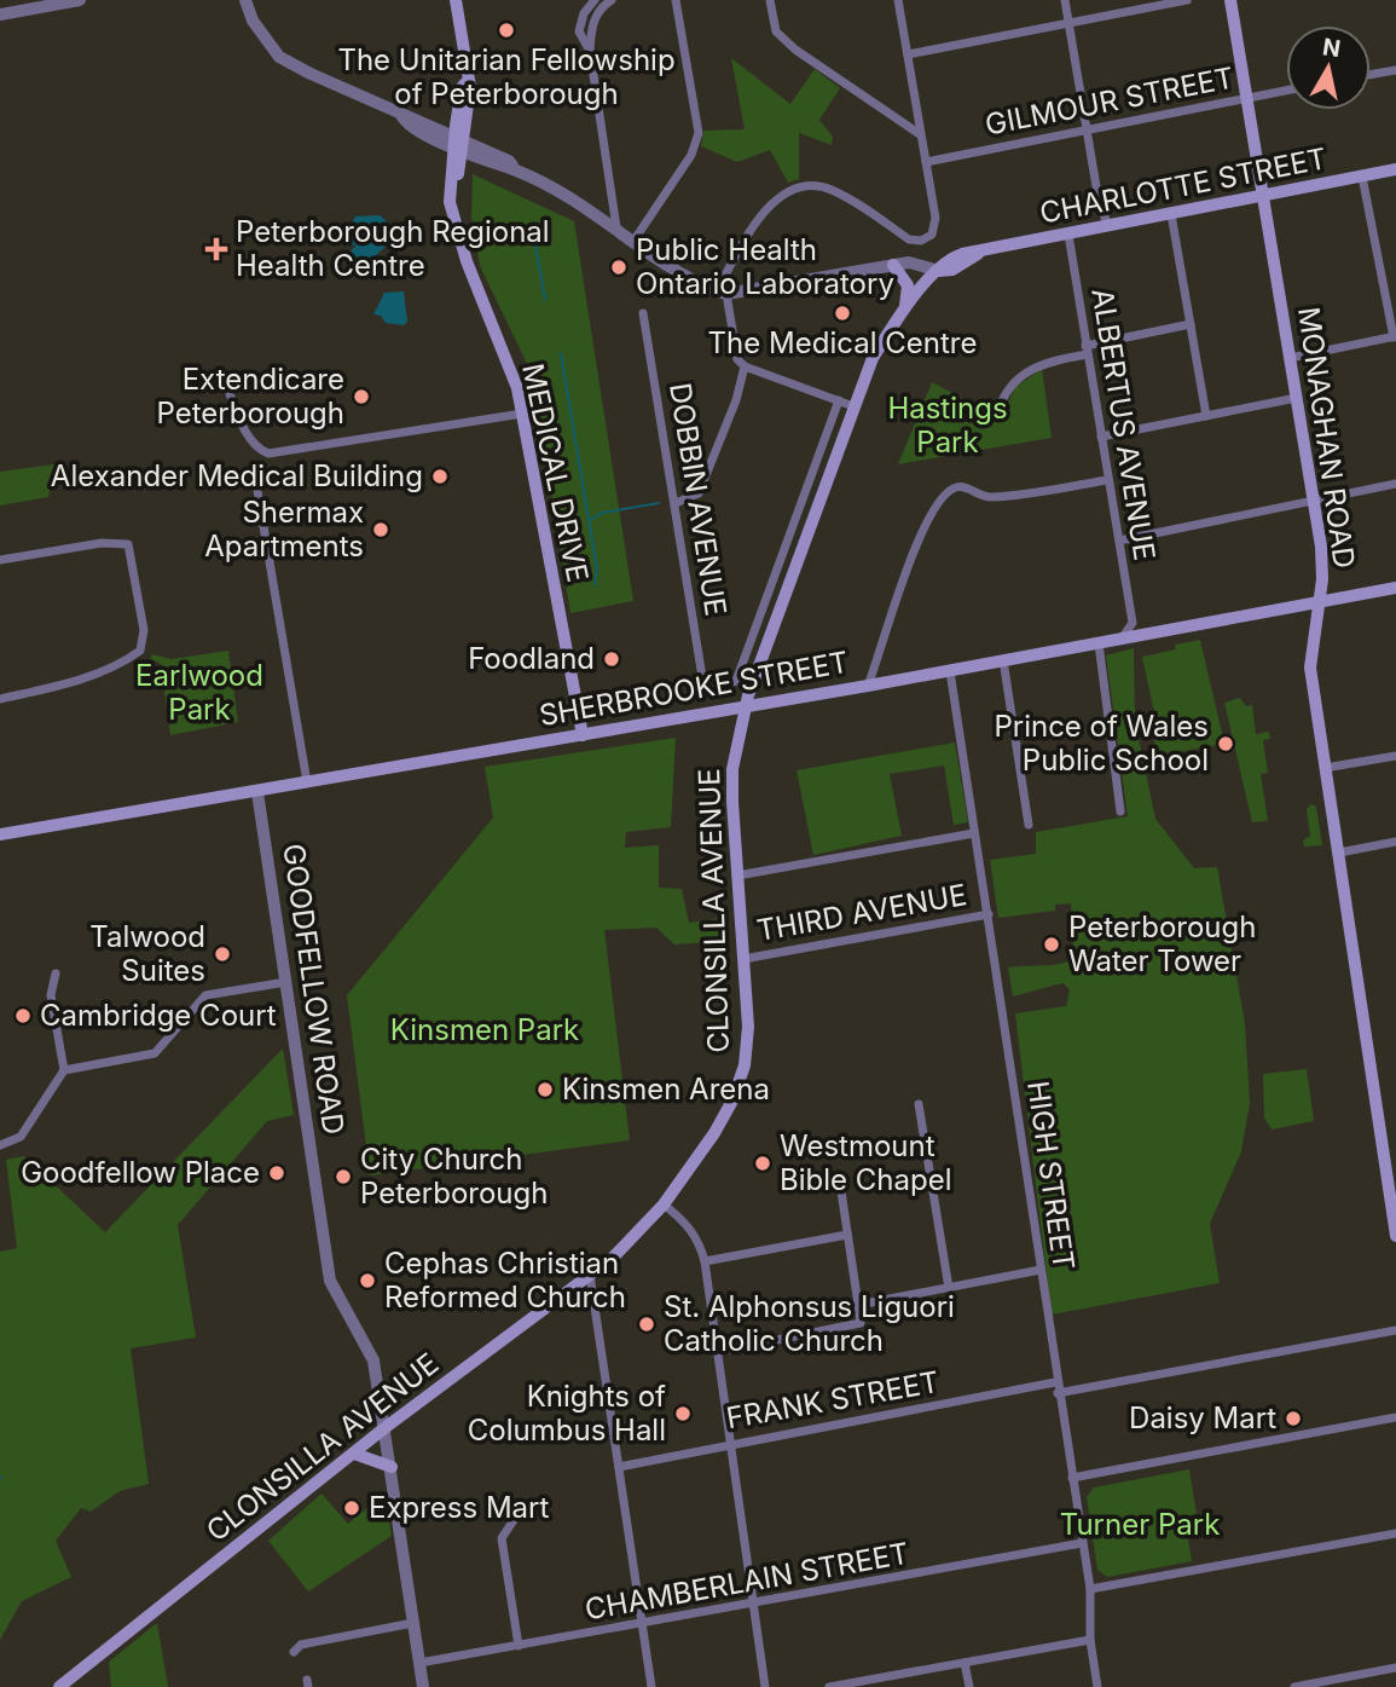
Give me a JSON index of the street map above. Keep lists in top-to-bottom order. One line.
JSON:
{"streets":{"main road":["CHARLOTTE STREET","MONAGHAN ROAD","MEDICAL DRIVE","SHERBROOKE STREET","CLONSILLA AVENUE"],"street":["GILMOUR STREET","ALBERTUS AVENUE","DOBBIN AVENUE","THIRD AVENUE","GOODFELLOW ROAD","HIGH STREET","FRANK STREET","CHAMBERLAIN STREET"]},"crossings":[["GILMOUR STREET","MONAGHAN ROAD"],["CHARLOTTE STREET","ALBERTUS AVENUE"],["CHARLOTTE STREET","MONAGHAN ROAD"],["CHARLOTTE STREET","CLONSILLA AVENUE"],["MONAGHAN ROAD","SHERBROOKE STREET"],["MEDICAL DRIVE","SHERBROOKE STREET"],["SHERBROOKE STREET","CLONSILLA AVENUE"],["SHERBROOKE STREET","GOODFELLOW ROAD"],["SHERBROOKE STREET","HIGH STREET"],["CLONSILLA AVENUE","THIRD AVENUE"],["CLONSILLA AVENUE","GOODFELLOW ROAD"],["THIRD AVENUE","HIGH STREET"],["GOODFELLOW ROAD","CHAMBERLAIN STREET"],["HIGH STREET","FRANK STREET"],["HIGH STREET","CHAMBERLAIN STREET"]],"parks":["Hastings Park","Earlwood Park","Kinsmen Park","Turner Park"],"places":{"other":["The Unitarian Fellowship of Peterborough","Public Health Ontario Laboratory","The Medical Centre","Extendicare Peterborough","Alexander Medical Building","Shermax Apartments","Foodland","Prince of Wales Public School","Peterborough Water Tower","Talwood Suites","Cambridge Court","Kinsmen Arena","Westmount Bible Chapel","Goodfellow Place","City Church Peterborough","Cephas Christian Reformed Church","St. Alphonsus Liguori Catholic Church","Knights of Columbus Hall","Daisy Mart","Express Mart"],"health":["Peterborough Regional Health Centre"]},"north":"top"}
